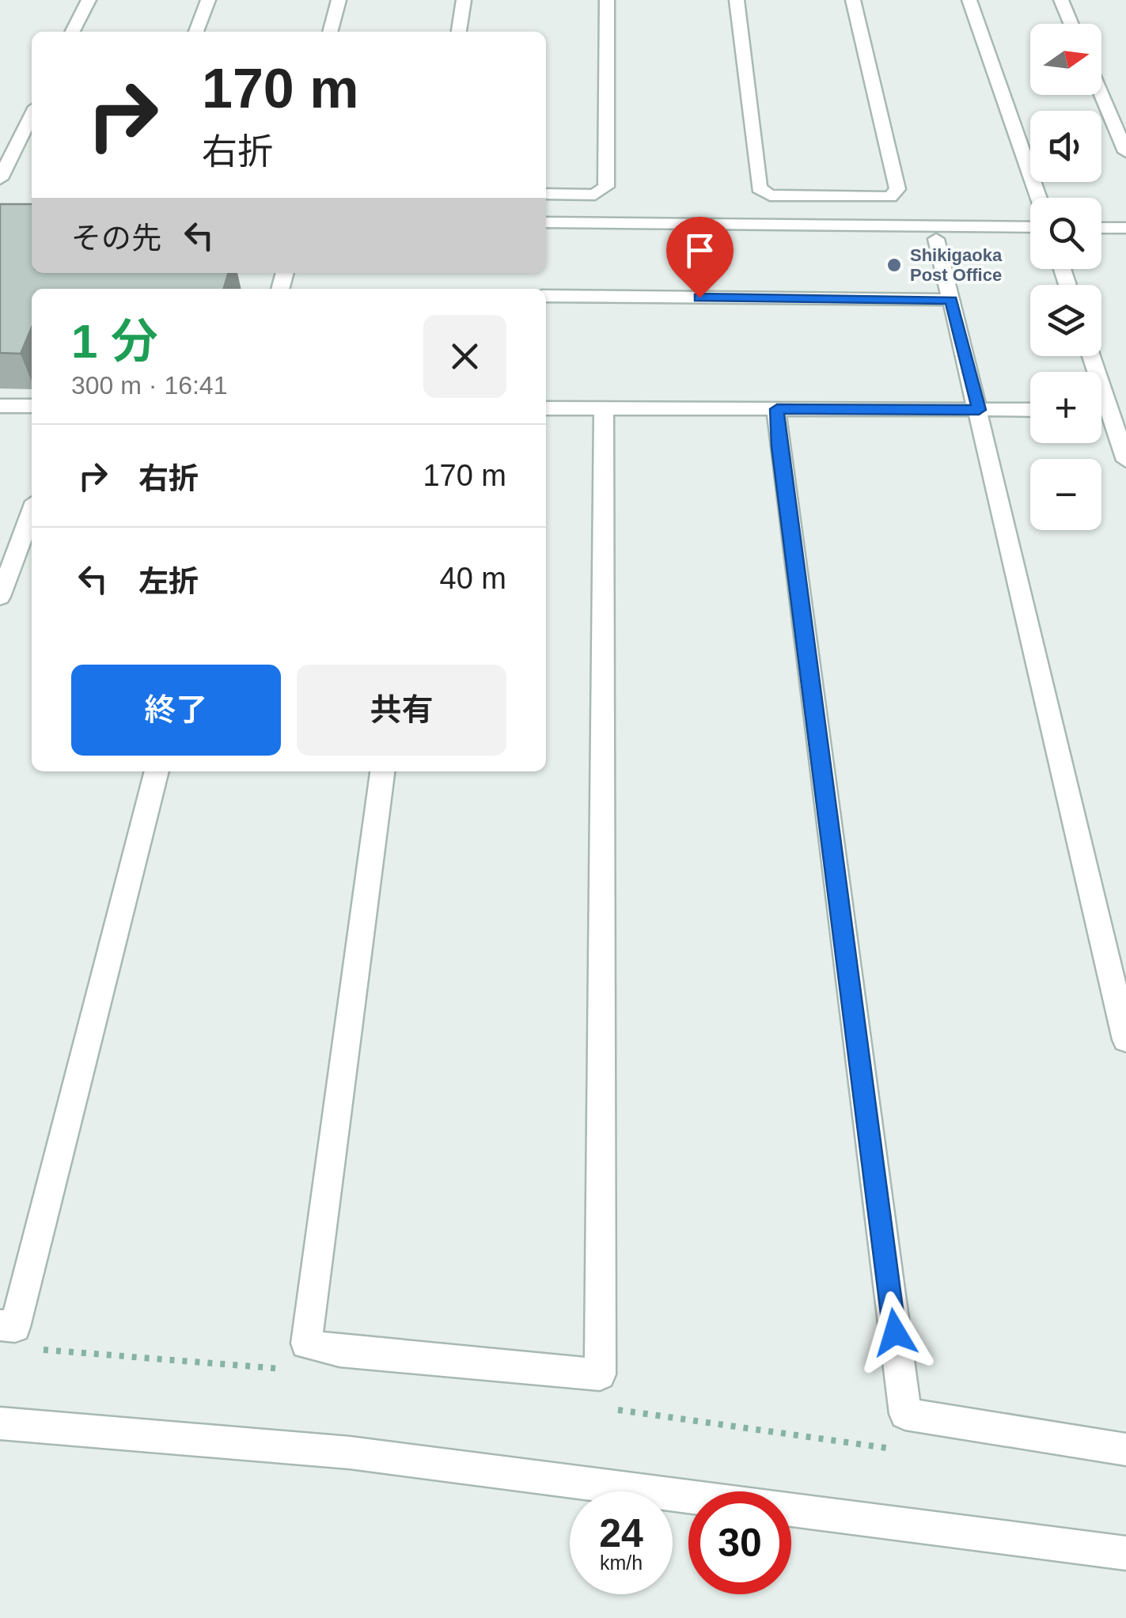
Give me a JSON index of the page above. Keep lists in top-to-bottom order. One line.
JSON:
{"places":["Shikigaoka Post Office"],"north":"right","page":{"map_buttons":["+","−"],"turn":["170 m","右折"],"then":"その先","heading":["1 分","300 m · 16:41"],"list":[{"name":"右折","value":"170 m"},{"name":"左折","value":"40 m"}],"buttons":["終了","共有"],"speed":"24 km/h","limit":"30"}}
